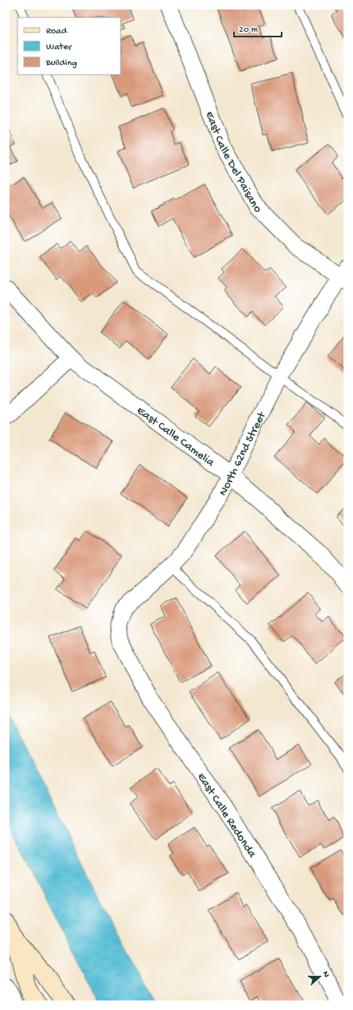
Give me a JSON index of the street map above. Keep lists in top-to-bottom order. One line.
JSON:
{"streets":{"street":["East Calle Del Paisano","East Calle Camelia","North 62nd Street","East Calle Redonda"]},"crossings":[["East Calle Del Paisano","North 62nd Street"],["East Calle Camelia","North 62nd Street"],["North 62nd Street","East Calle Redonda"]],"legend":["Road","Water","Building"],"scale_bar":"20 m","north":"right"}
